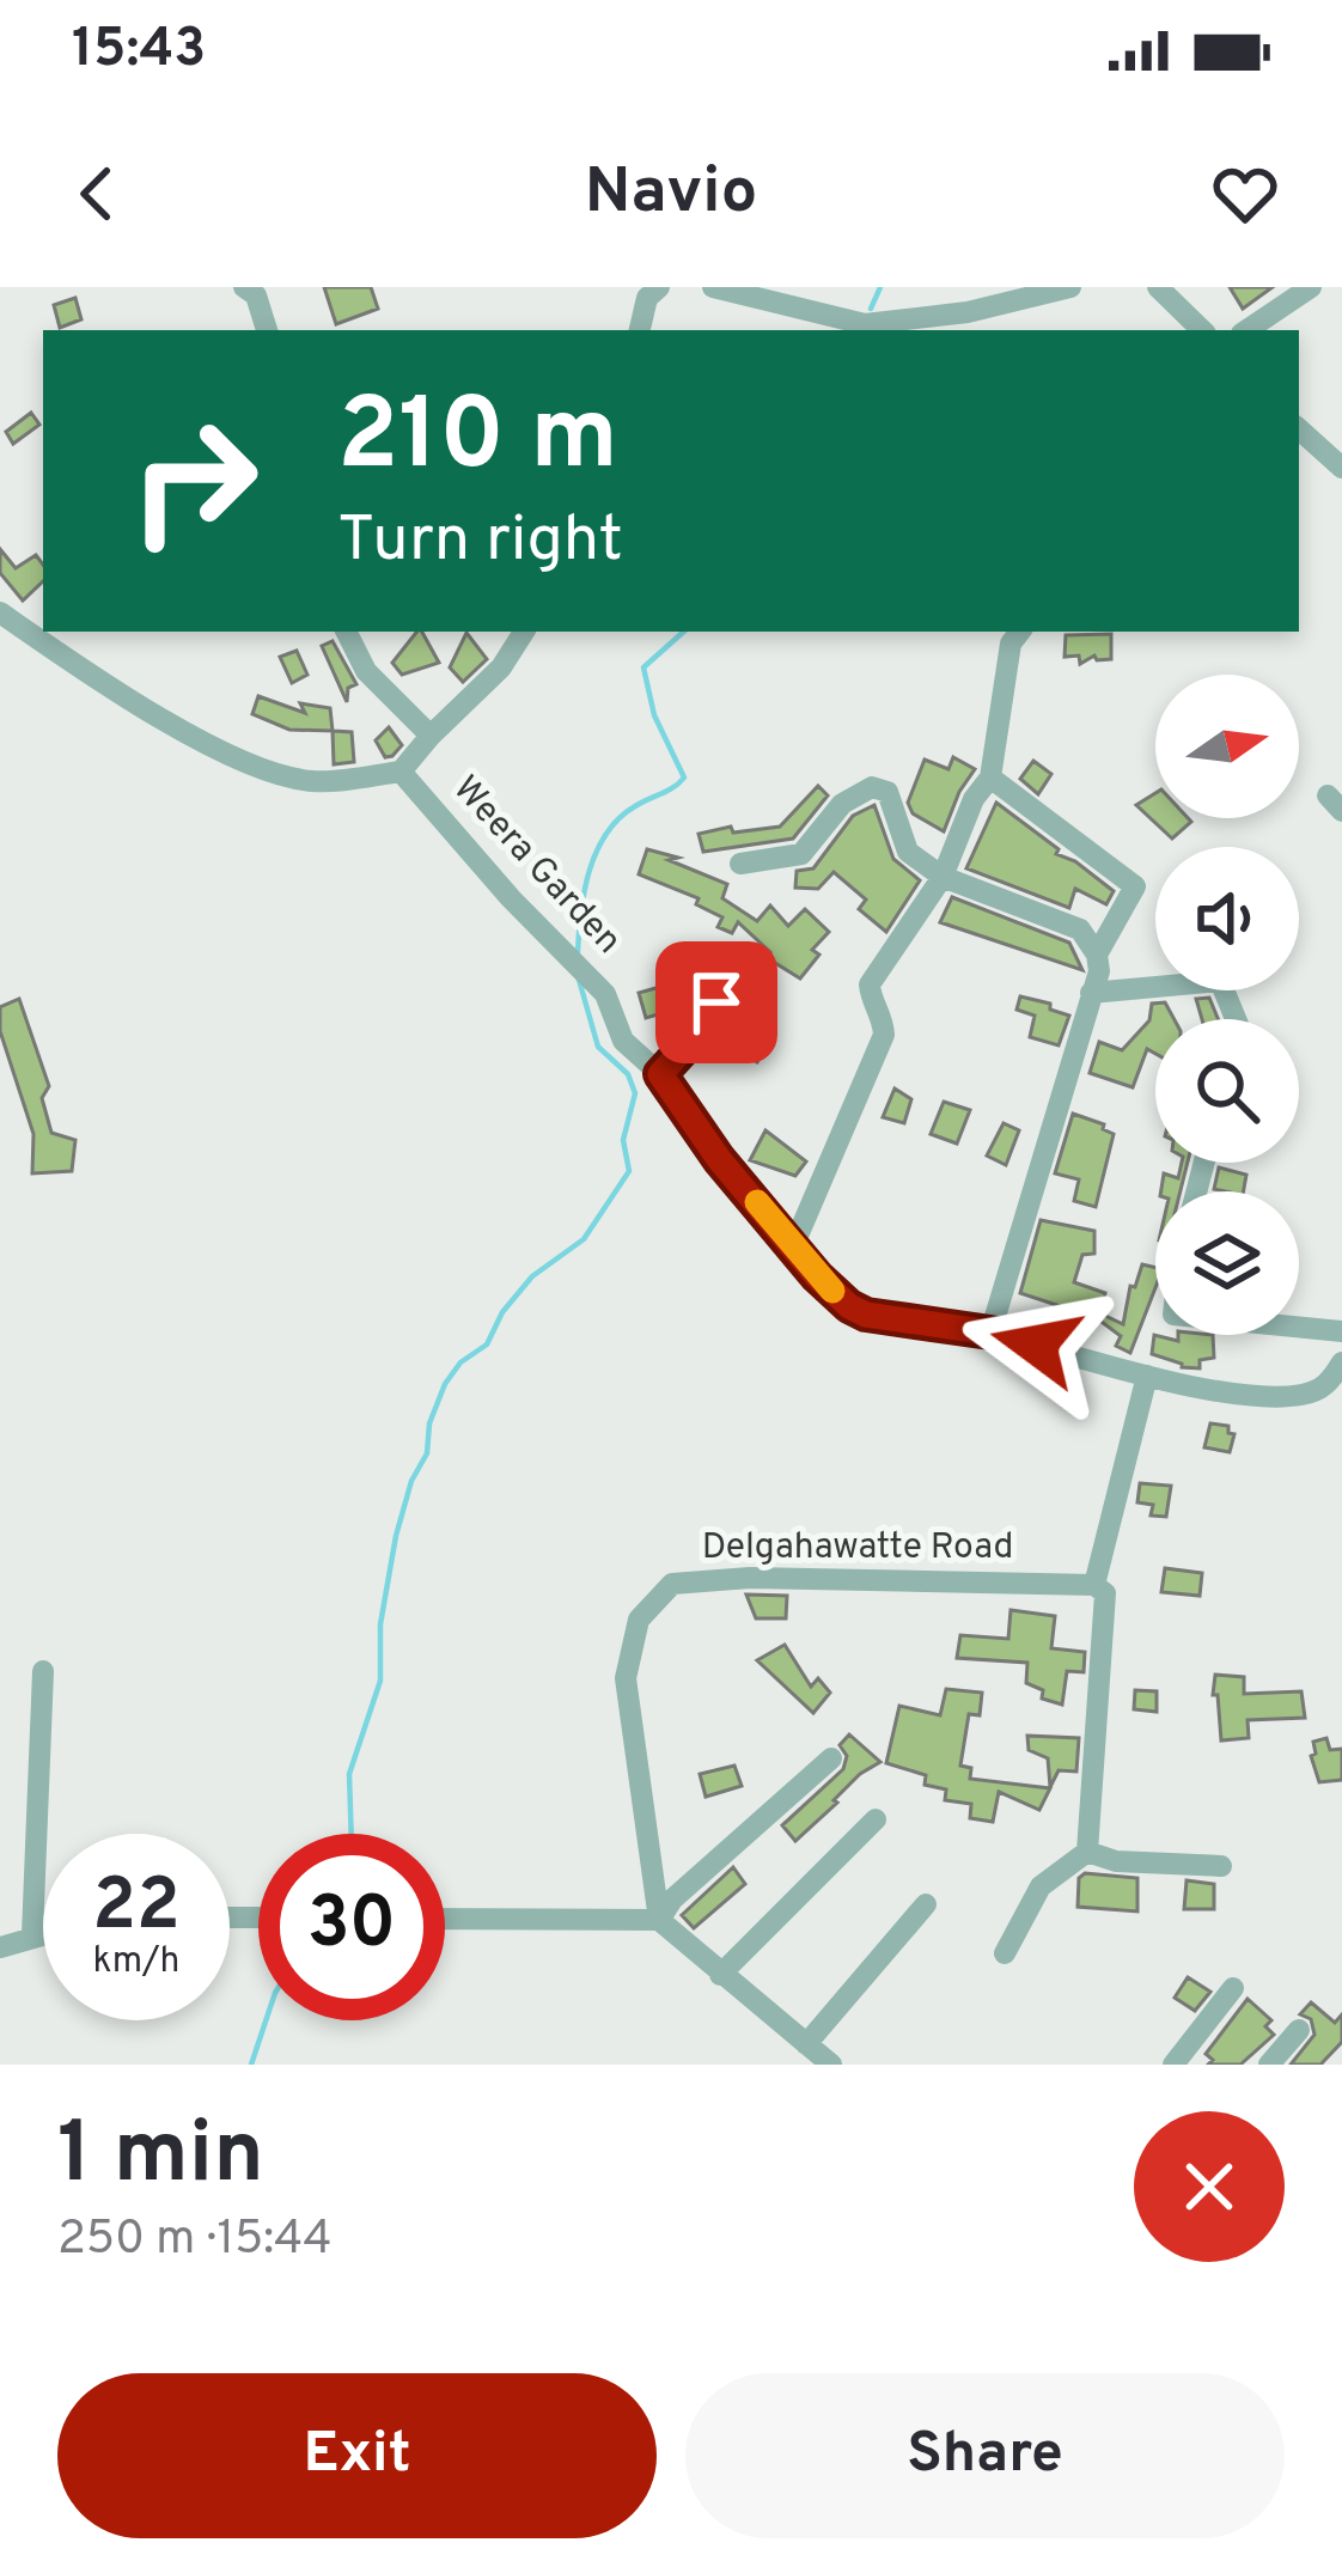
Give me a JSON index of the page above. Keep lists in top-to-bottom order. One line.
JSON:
{"streets":{"street":["Weera Garden","Delgahawatte Road"]},"north":"right","page":{"status":"15:43","header":"Navio","turn":["210 m","Turn right"],"speed":"22 km/h","limit":"30","heading":["1 min","250 m · 15:44"],"buttons":["Exit","Share"]}}
